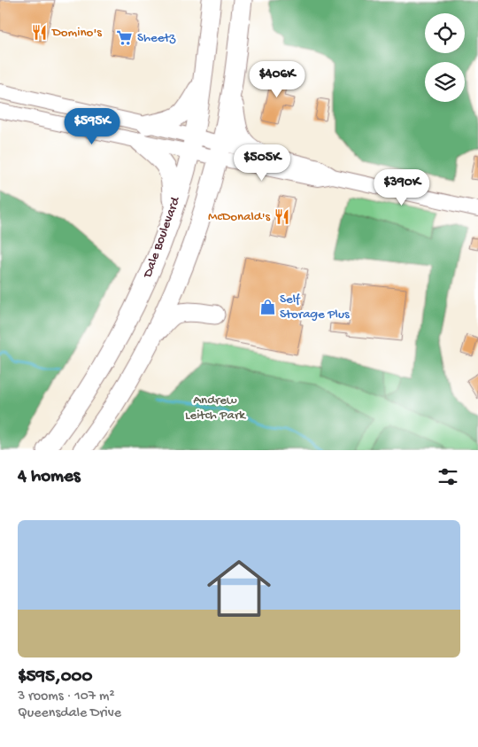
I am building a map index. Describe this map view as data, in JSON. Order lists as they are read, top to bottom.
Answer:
{
  "streets": {
    "main road": ["Dale Boulevard"]
  },
  "parks": ["Andrew Leitch Park"],
  "places": {
    "restaurant": ["Domino's", "McDonald's"],
    "supermarket": ["Sheetz"],
    "shop": ["Self Storage Plus"]
  },
  "page": {
    "price": [
      "$406K",
      "$595K",
      "$505K",
      "$390K"
    ],
    "heading": "4 homes",
    "list": [
      {
        "name": "$595,000",
        "note": "3 rooms · 107 m² · Queensdale Drive"
      }
    ]
  }
}
